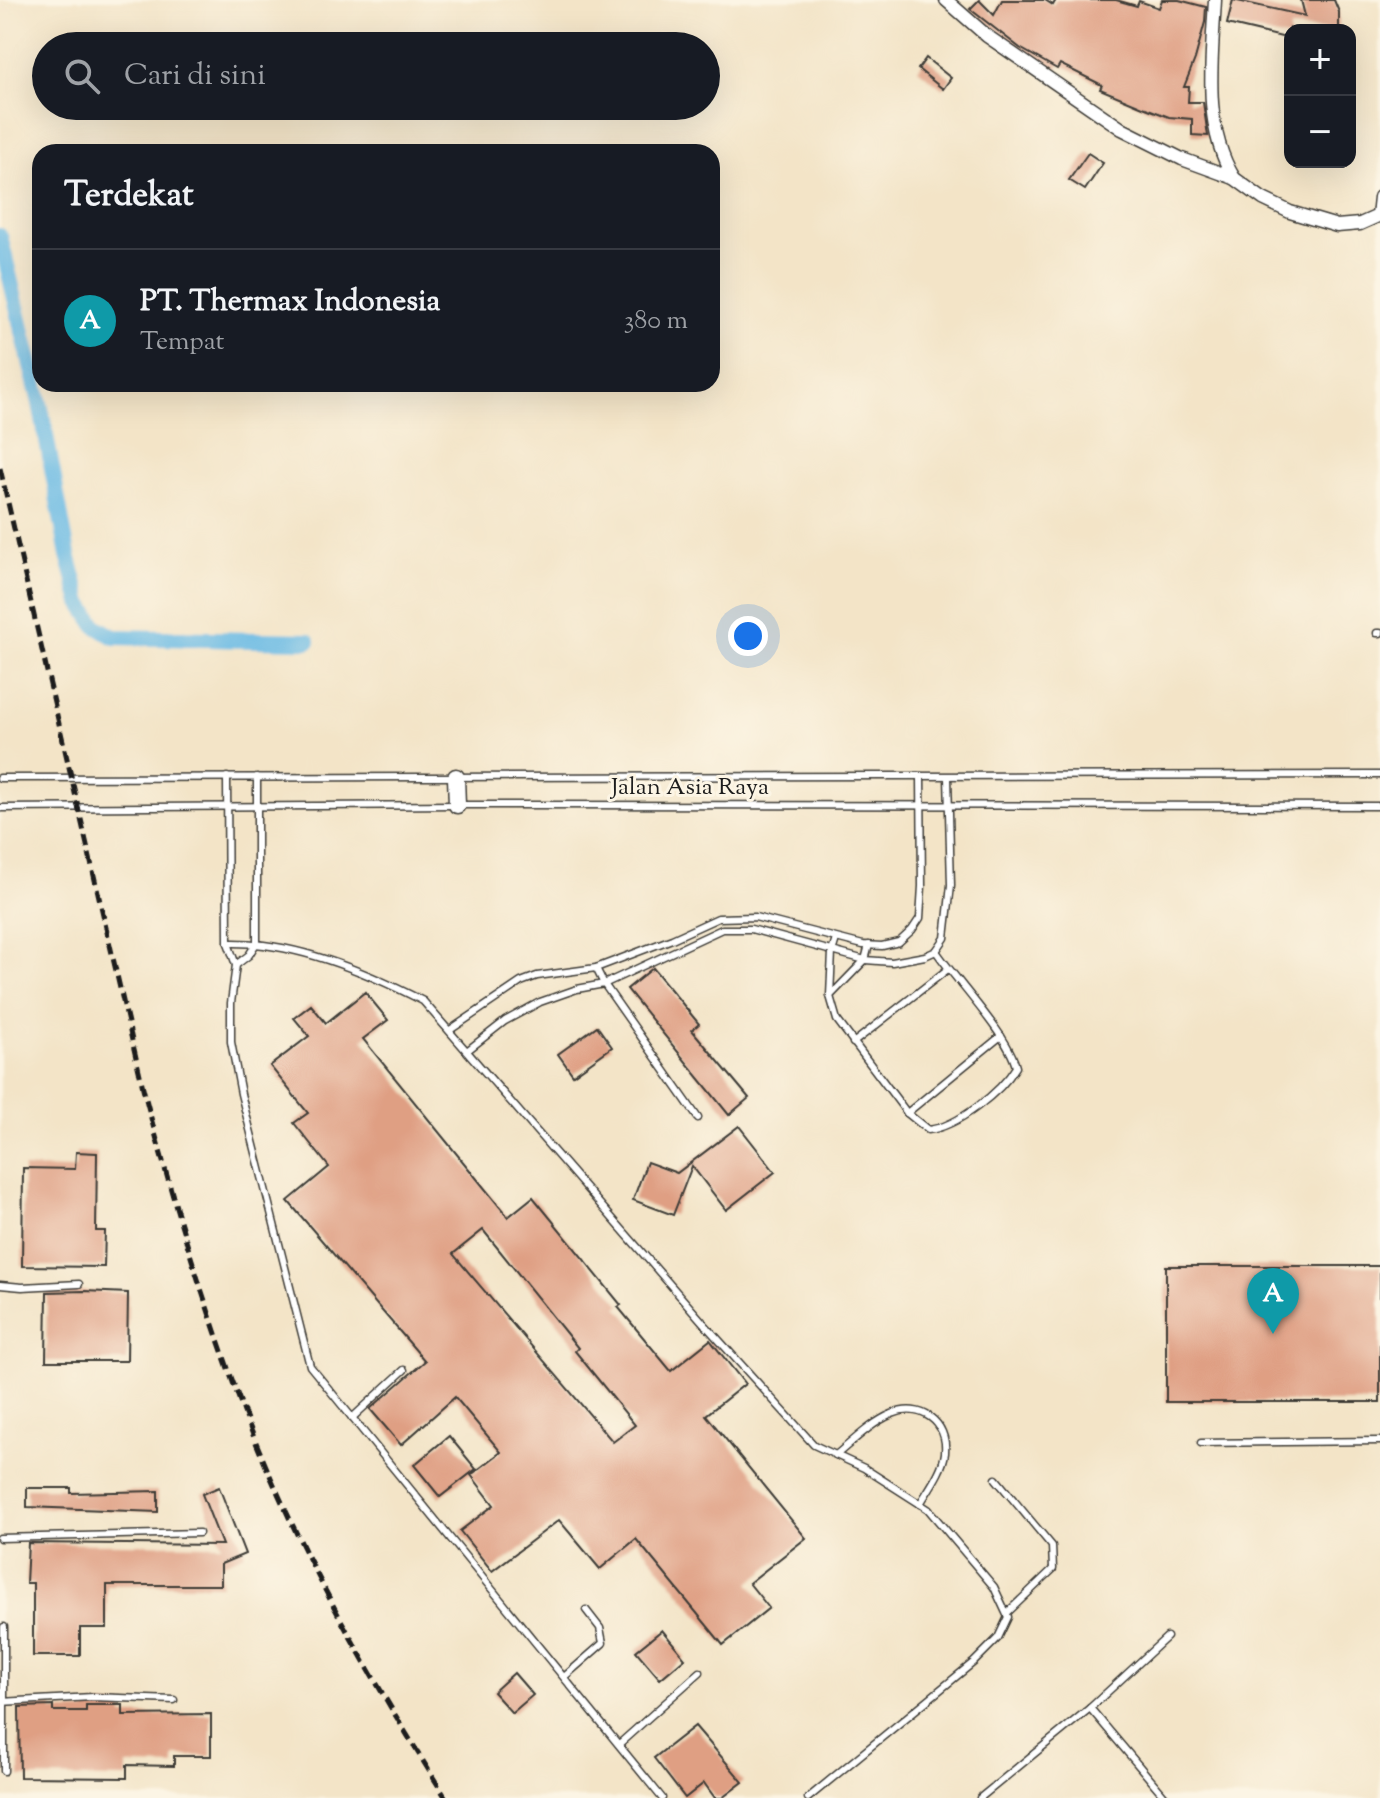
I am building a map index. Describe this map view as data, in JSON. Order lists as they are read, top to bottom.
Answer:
{
  "streets": {
    "lane": ["Jalan Asia Raya"]
  },
  "page": {
    "map_buttons": ["+", "−"],
    "search": "Cari di sini",
    "heading": "Terdekat",
    "list": [
      {
        "mark": "A",
        "name": "PT. Thermax Indonesia",
        "note": "Tempat",
        "value": "380 m"
      }
    ],
    "pins": "A"
  }
}
